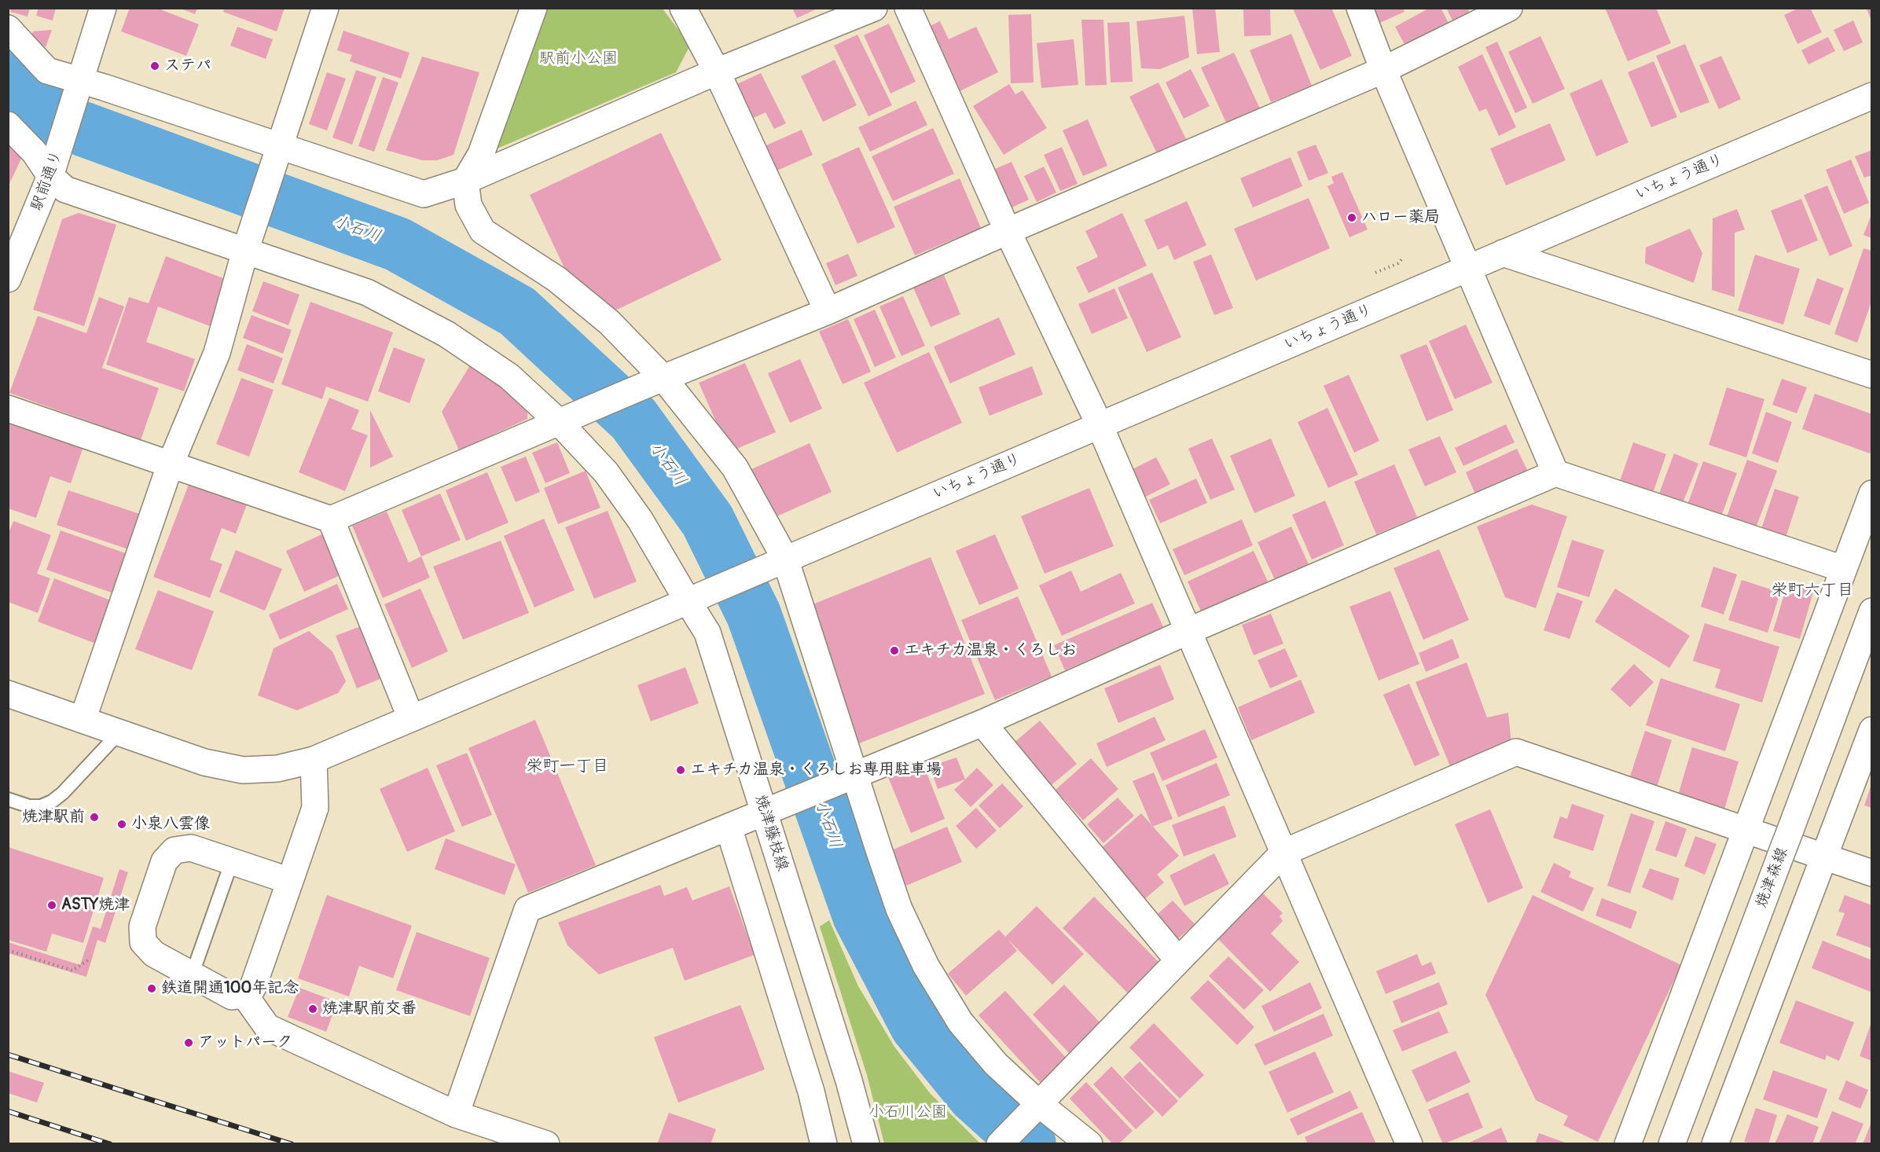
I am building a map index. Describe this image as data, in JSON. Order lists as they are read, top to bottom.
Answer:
{
  "streets": {
    "street": [
      "いちょう通り",
      "駅前通り",
      "焼津藤枝線",
      "焼津森線"
    ]
  },
  "crossings": [
    ["駅前通り", "焼津藤枝線"]
  ],
  "districts": ["栄町六丁目", "栄町一丁目"],
  "water": ["小石川"],
  "parks": ["駅前小公園", "小石川公園"],
  "places": [
    "ステパ",
    "ハロー薬局",
    "エキチカ温泉・くろしお",
    "エキチカ温泉・くろしお専用駐車場",
    "焼津駅前",
    "小泉八雲像",
    "ASTY焼津",
    "鉄道開通100年記念",
    "焼津駅前交番",
    "アットパーク"
  ]
}
